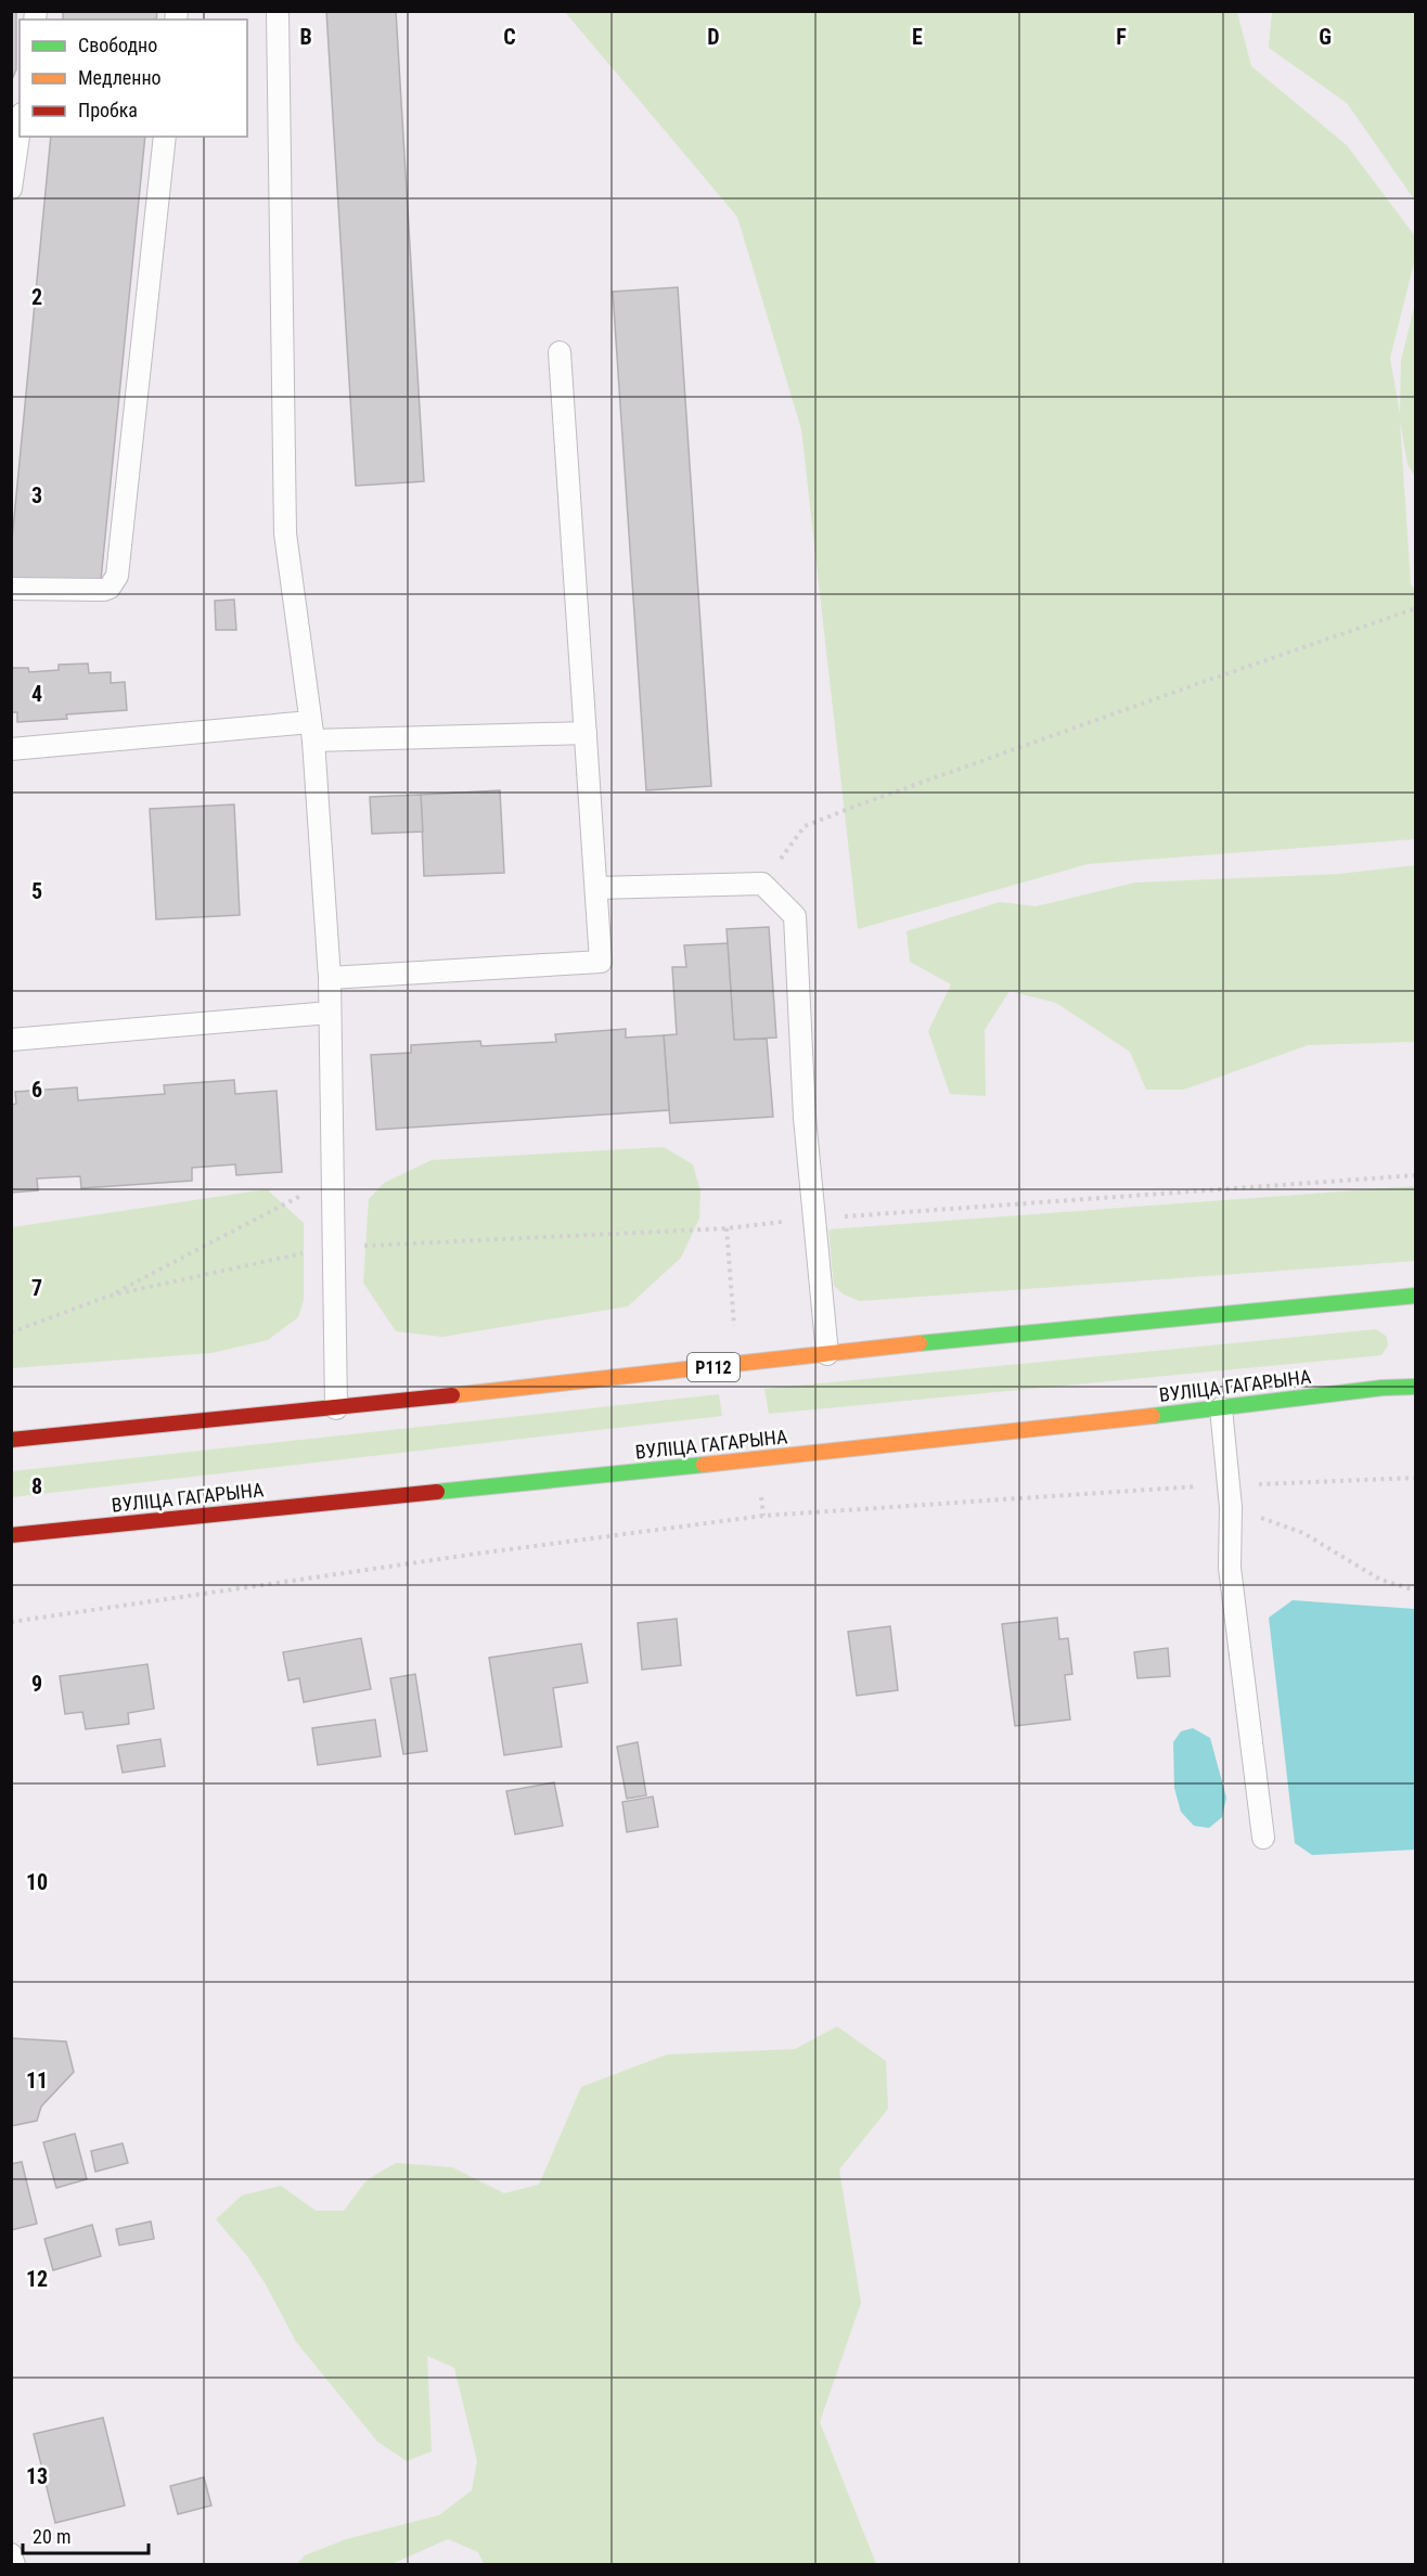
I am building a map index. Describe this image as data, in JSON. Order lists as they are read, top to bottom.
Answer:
{
  "streets": {
    "main road": ["Р112", "ВУЛІЦА ГАГАРЫНА"]
  },
  "legend": ["Свободно", "Медленно", "Пробка"],
  "scale_bar": "20 m",
  "grid": {
    "columns": [
      "B",
      "C",
      "D",
      "E",
      "F",
      "G"
    ],
    "rows": [
      "2",
      "3",
      "4",
      "5",
      "6",
      "7",
      "8",
      "9",
      "10",
      "11",
      "12",
      "13"
    ]
  }
}
